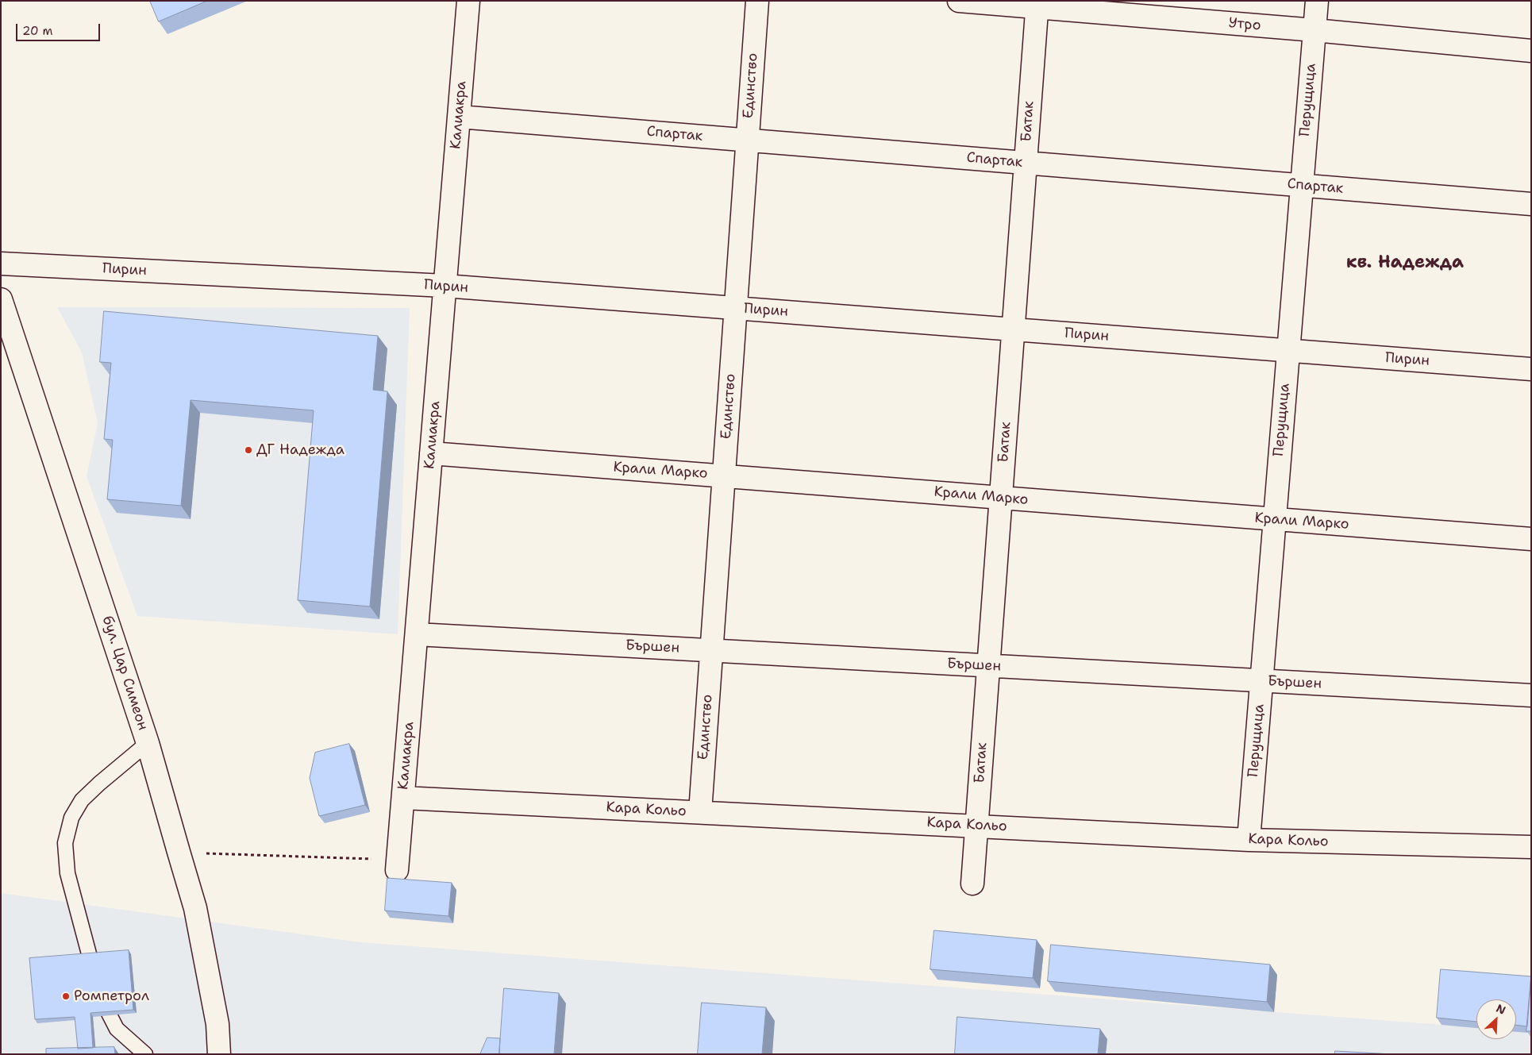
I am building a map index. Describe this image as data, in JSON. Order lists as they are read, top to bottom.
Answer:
{
  "streets": {
    "street": [
      "Утро",
      "Единство",
      "Перущица",
      "Калиакра",
      "Батак",
      "Спартак",
      "Пирин",
      "Крали Марко",
      "Бършен",
      "бул. Цар Симеон",
      "Кара Кольо"
    ]
  },
  "crossings": [
    ["Утро", "Перущица"],
    ["Утро", "Батак"],
    ["Единство", "Спартак"],
    ["Единство", "Пирин"],
    ["Единство", "Крали Марко"],
    ["Единство", "Бършен"],
    ["Единство", "Кара Кольо"],
    ["Перущица", "Спартак"],
    ["Перущица", "Пирин"],
    ["Перущица", "Крали Марко"],
    ["Перущица", "Бършен"],
    ["Перущица", "Кара Кольо"],
    ["Калиакра", "Спартак"],
    ["Калиакра", "Пирин"],
    ["Калиакра", "Крали Марко"],
    ["Калиакра", "Бършен"],
    ["Калиакра", "Кара Кольо"],
    ["Батак", "Спартак"],
    ["Батак", "Пирин"],
    ["Батак", "Крали Марко"],
    ["Батак", "Бършен"],
    ["Батак", "Кара Кольо"]
  ],
  "districts": ["кв. Надежда"],
  "places": ["ДГ Надежда", "Ромпетрол"],
  "scale_bar": "20 m",
  "north": "top right"
}
